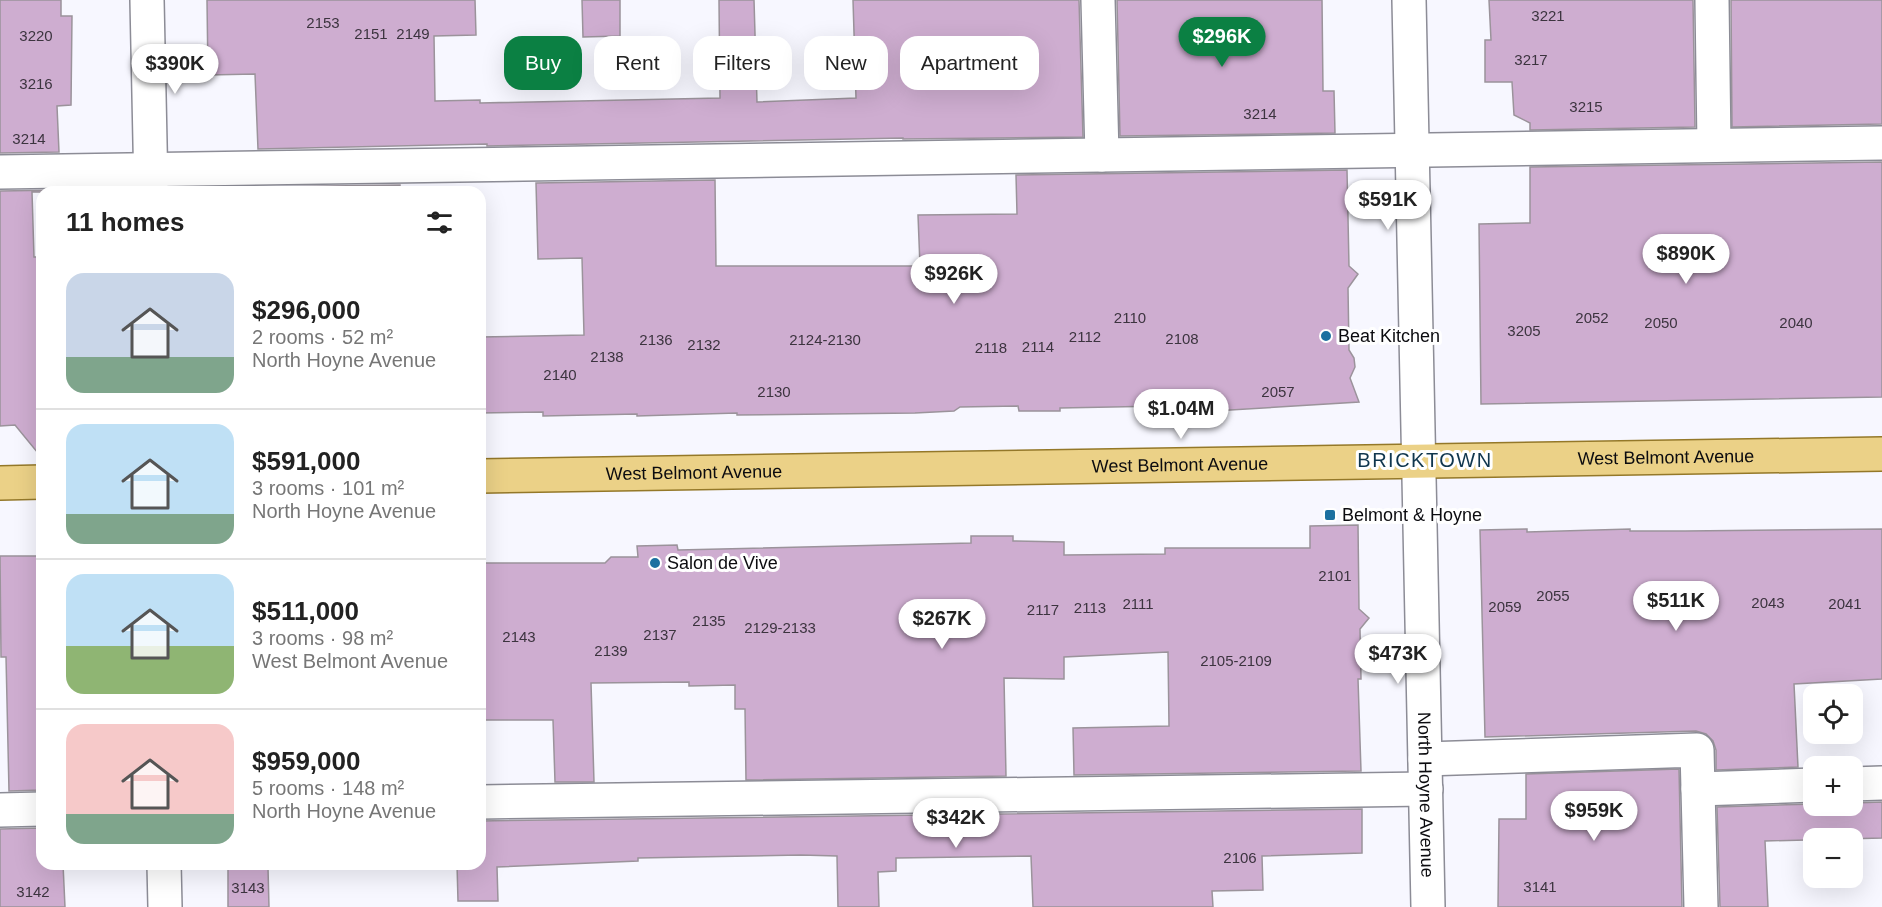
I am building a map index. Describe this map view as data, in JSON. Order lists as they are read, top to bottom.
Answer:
{
  "streets": {
    "main road": ["West Belmont Avenue"],
    "street": ["North Hoyne Avenue"]
  },
  "crossings": [
    ["West Belmont Avenue", "North Hoyne Avenue"]
  ],
  "districts": ["BRICKTOWN"],
  "places": {
    "other": ["Beat Kitchen", "Salon de Vive"],
    "transit": ["Belmont & Hoyne"]
  },
  "house_numbers": [
    "3221",
    "2153",
    "2151",
    "2149",
    "3220",
    "3217",
    "3216",
    "3215",
    "3214",
    "3214",
    "2110",
    "2052",
    "2050",
    "2040",
    "3205",
    "2112",
    "2108",
    "2136",
    "2124-2130",
    "2132",
    "2114",
    "2118",
    "2138",
    "2140",
    "2130",
    "2057",
    "2101",
    "2055",
    "2043",
    "2111",
    "2041",
    "2059",
    "2113",
    "2117",
    "2135",
    "2129-2133",
    "2137",
    "2143",
    "2139",
    "2105-2109",
    "2106",
    "3141",
    "3143",
    "3142"
  ],
  "page": {
    "price": [
      "$296K",
      "$390K",
      "$591K",
      "$890K",
      "$926K",
      "$1.04M",
      "$511K",
      "$267K",
      "$473K",
      "$959K",
      "$342K"
    ],
    "chip": [
      "Buy",
      "Rent",
      "Filters",
      "New",
      "Apartment"
    ],
    "heading": "11 homes",
    "list": [
      {
        "name": "$296,000",
        "note": "2 rooms · 52 m² · North Hoyne Avenue"
      },
      {
        "name": "$591,000",
        "note": "3 rooms · 101 m² · North Hoyne Avenue"
      },
      {
        "name": "$511,000",
        "note": "3 rooms · 98 m² · West Belmont Avenue"
      },
      {
        "name": "$959,000",
        "note": "5 rooms · 148 m² · North Hoyne Avenue"
      }
    ],
    "map_buttons": ["+", "−"]
  }
}
